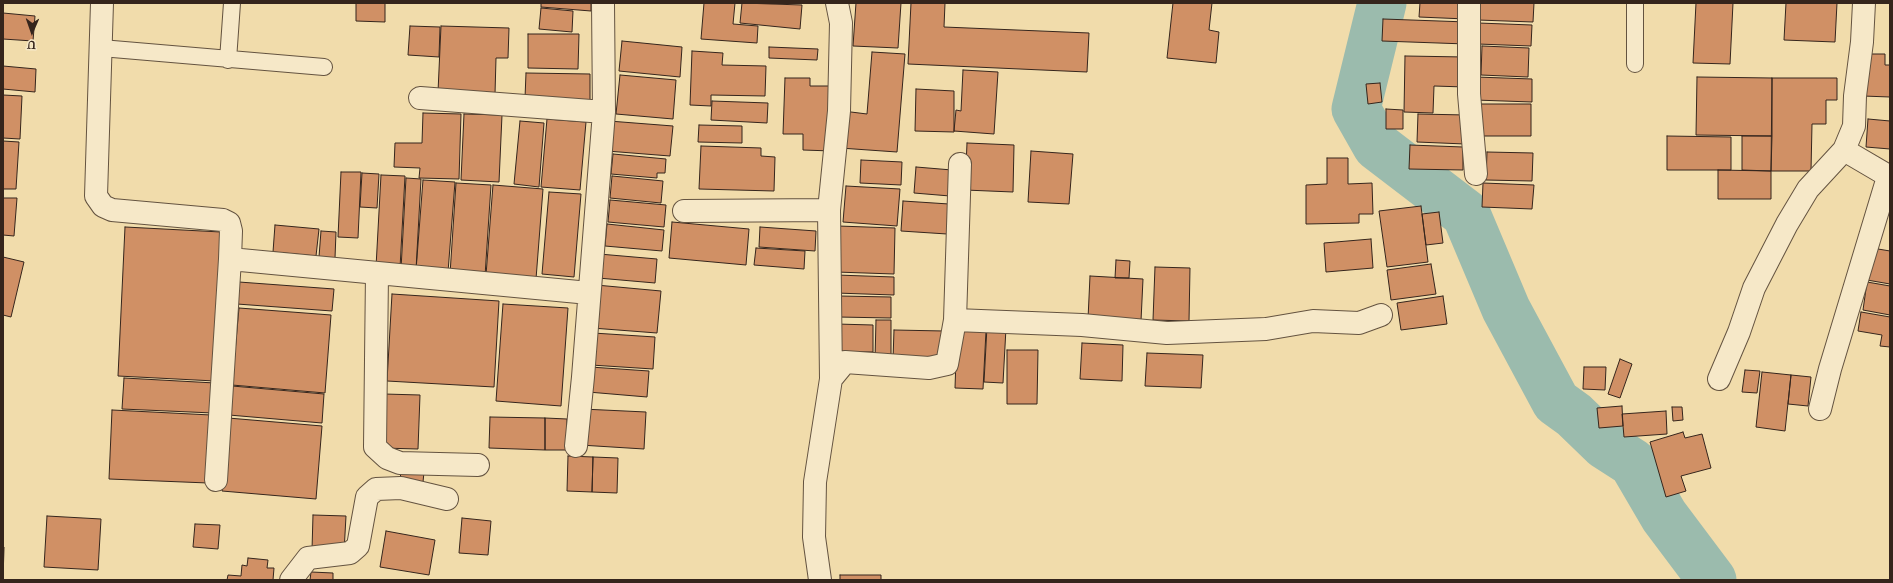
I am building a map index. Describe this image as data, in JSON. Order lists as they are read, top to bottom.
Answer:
{
  "north": "bottom"
}
